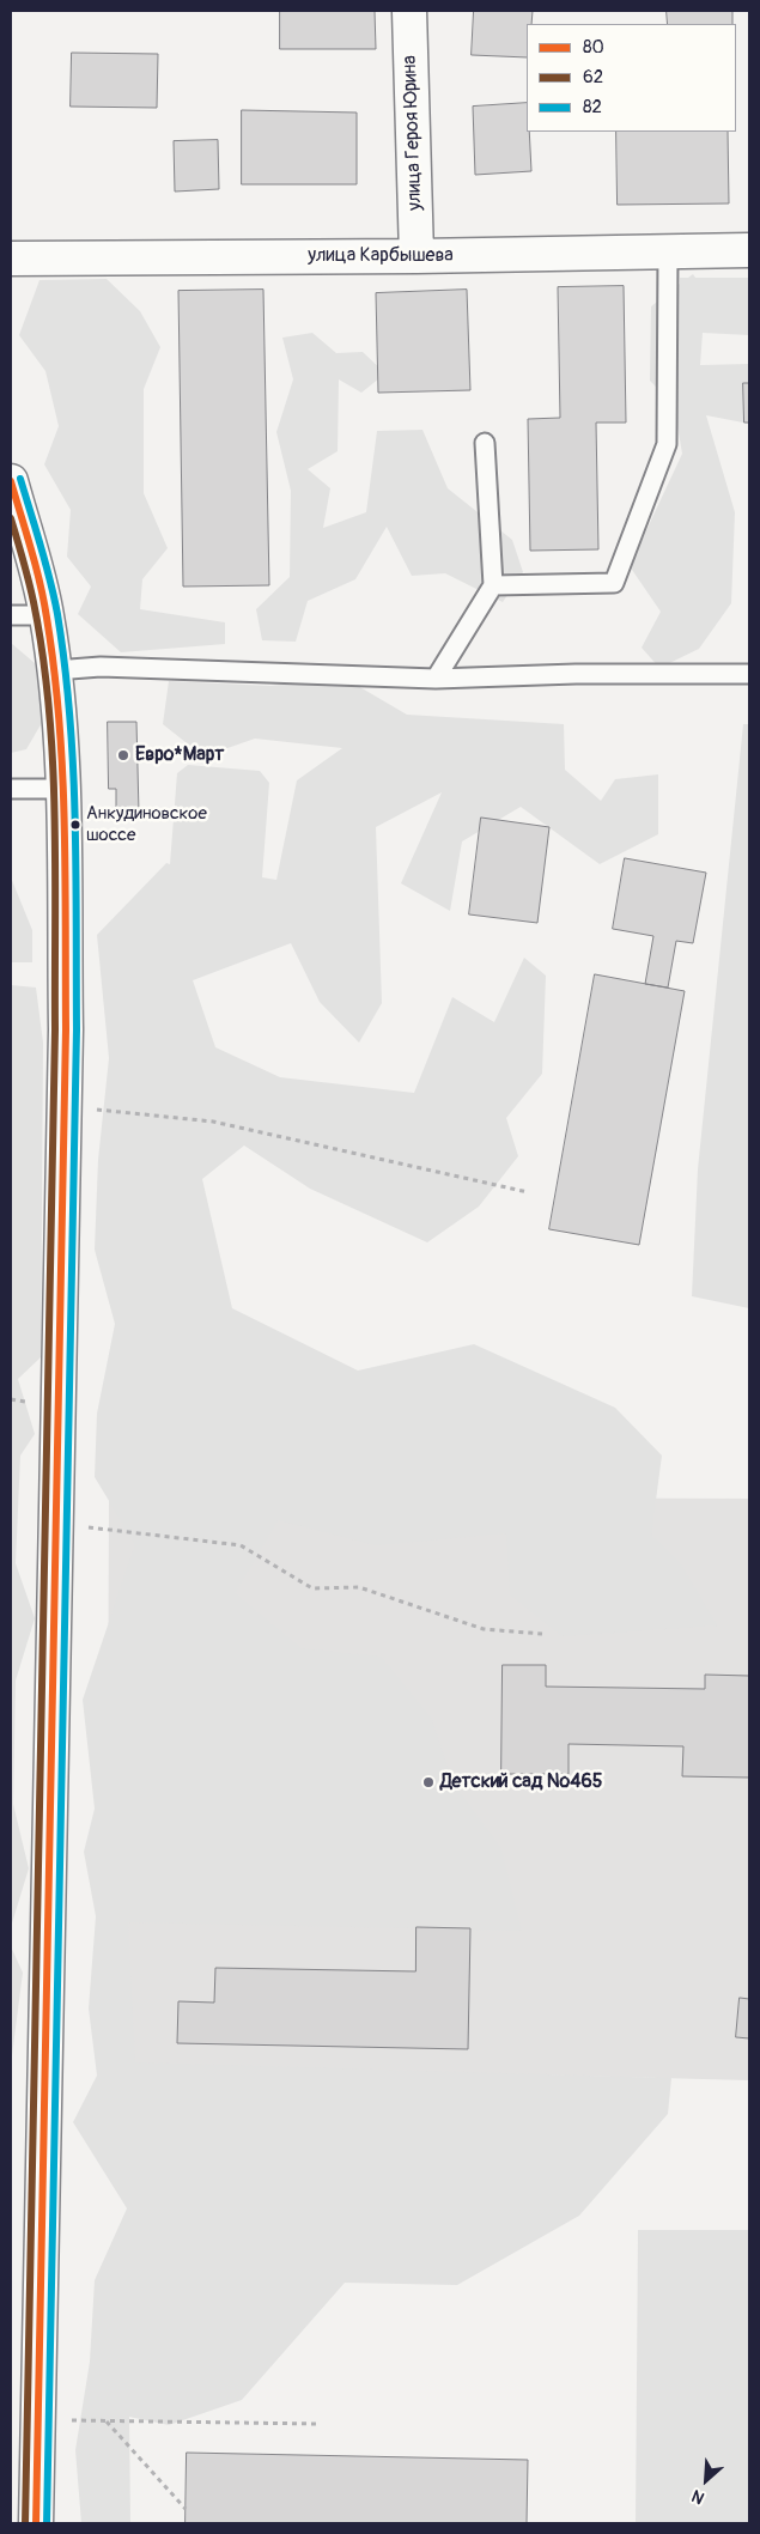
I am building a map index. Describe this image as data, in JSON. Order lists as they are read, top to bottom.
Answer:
{
  "streets": {
    "street": ["улица Героя Юрина", "улица Карбышева"]
  },
  "crossings": [
    ["улица Героя Юрина", "улица Карбышева"]
  ],
  "places": ["Евро*Март", "Анкудиновское шоссе", "Детский сад №465"],
  "lines": ["transit line 82", "transit line 80", "transit line 62"],
  "legend": ["80", "62", "82"],
  "north": "bottom left"
}
